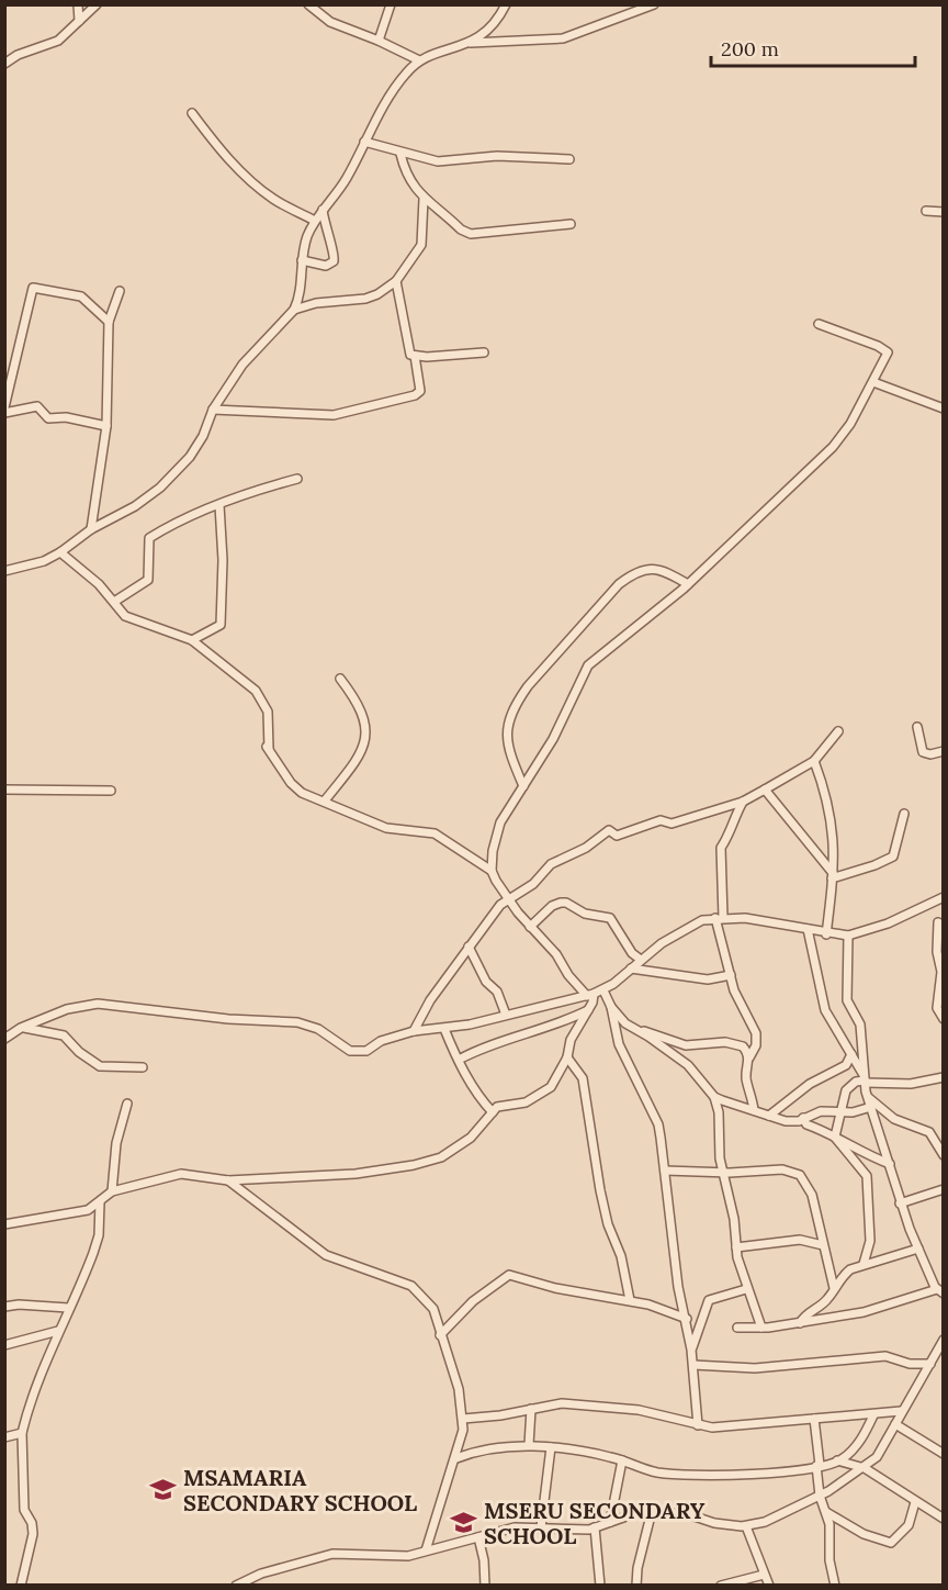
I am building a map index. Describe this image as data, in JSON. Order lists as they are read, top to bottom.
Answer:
{
  "places": {
    "school or university": ["MSAMARIA SECONDARY SCHOOL", "MSERU SECONDARY SCHOOL"]
  },
  "scale_bar": "200 m"
}
